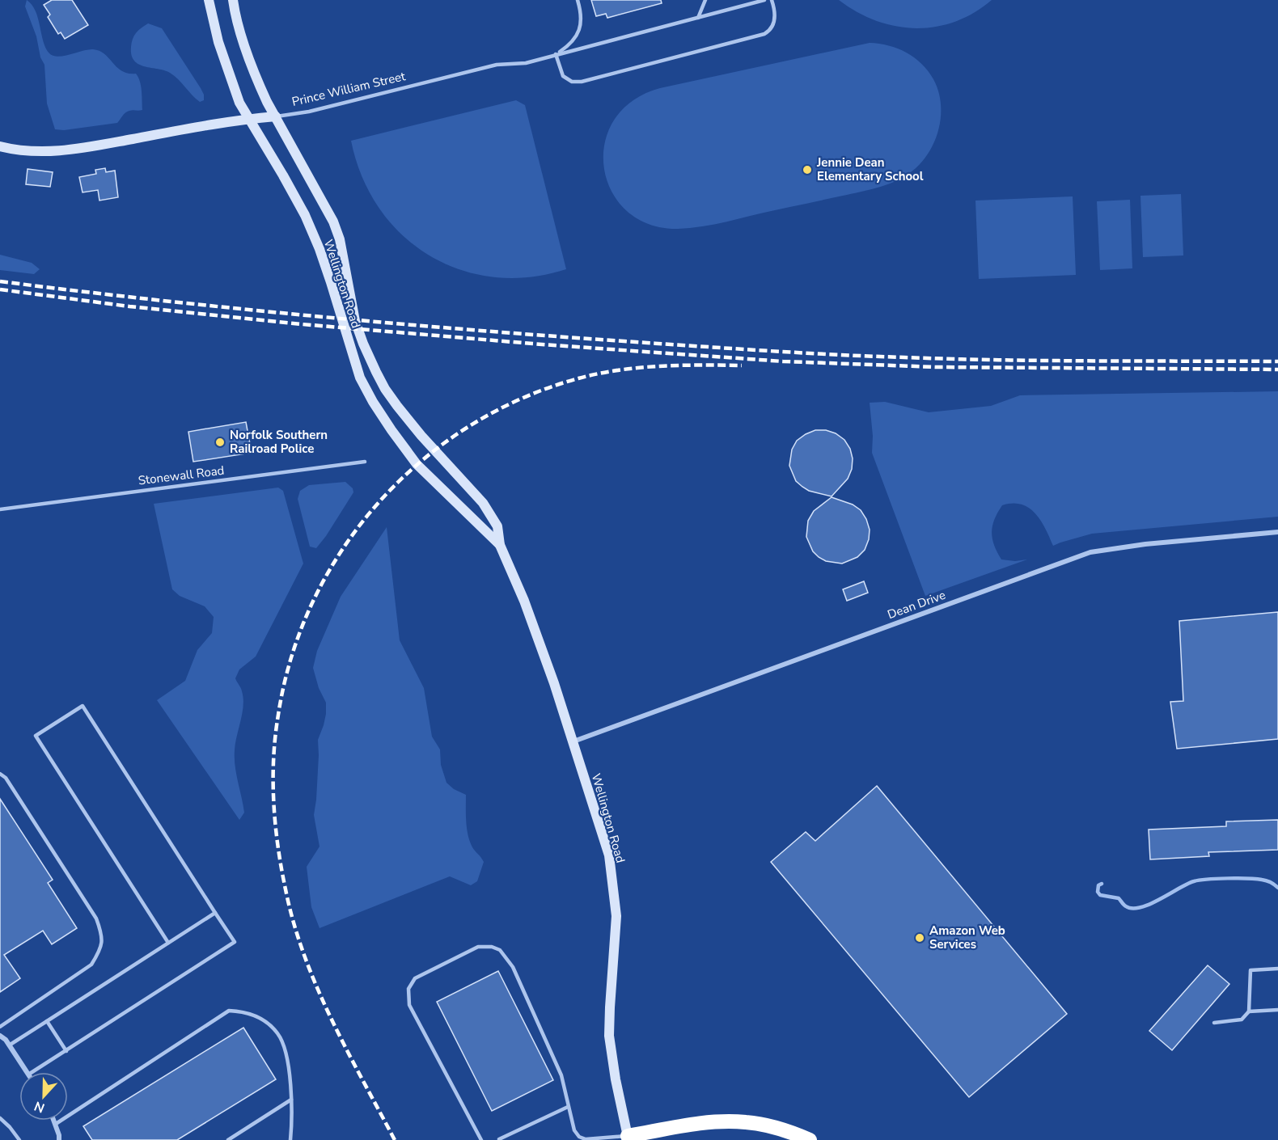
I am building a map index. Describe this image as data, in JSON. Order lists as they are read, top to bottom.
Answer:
{
  "streets": {
    "main road": ["Prince William Street", "Wellington Road"],
    "street": ["Dean Drive"],
    "lane": ["Stonewall Road"]
  },
  "crossings": [
    ["Prince William Street", "Wellington Road"],
    ["Wellington Road", "Dean Drive"]
  ],
  "places": ["Jennie Dean Elementary School", "Norfolk Southern Railroad Police", "Amazon Web Services"],
  "north": "bottom"
}
